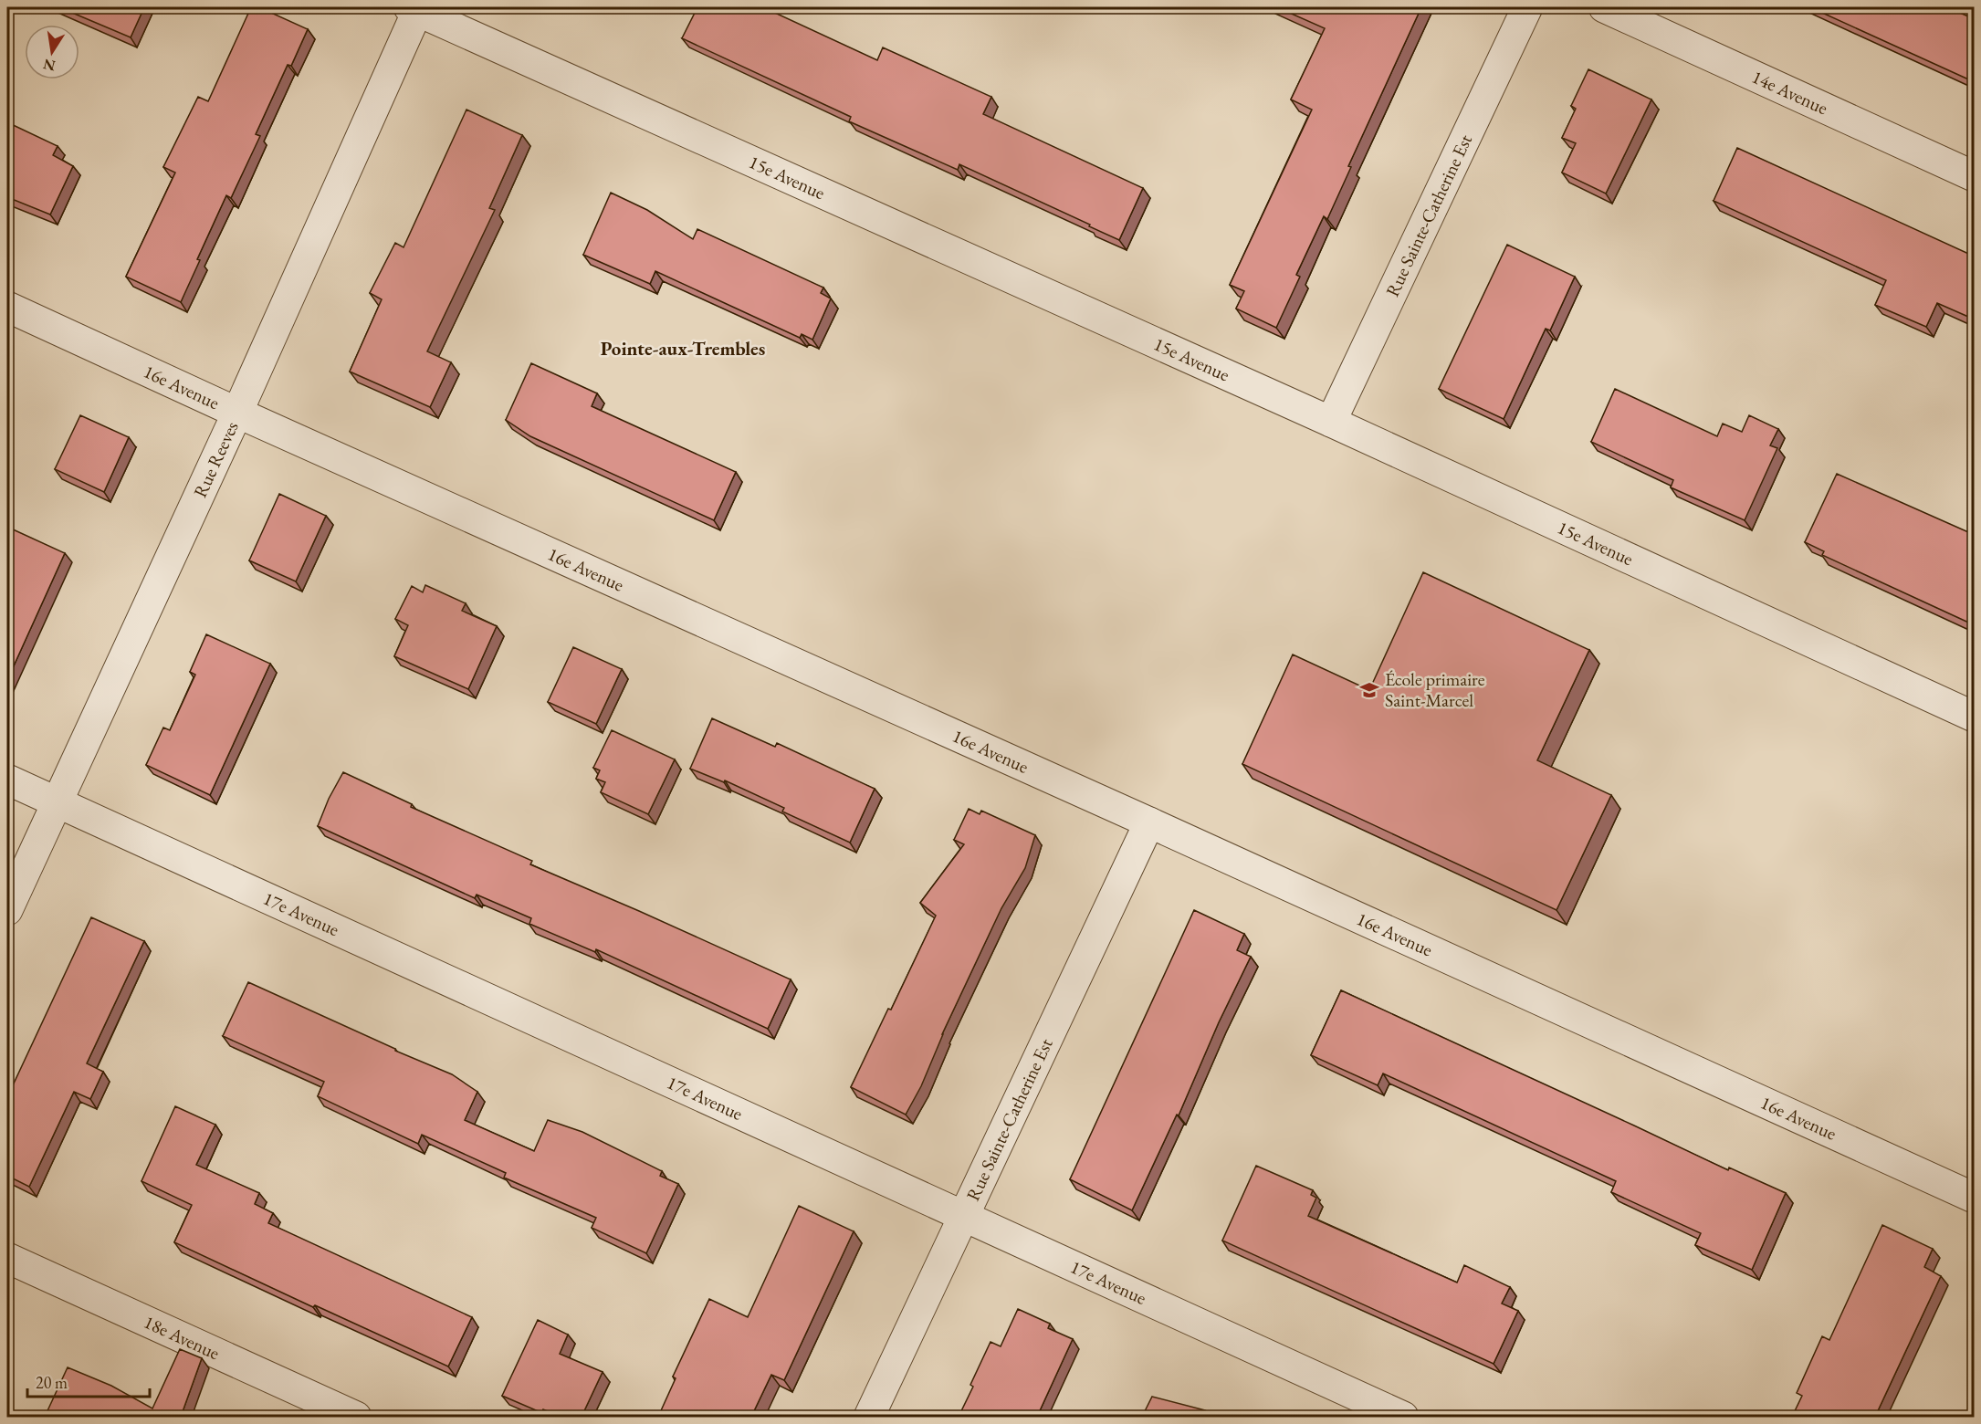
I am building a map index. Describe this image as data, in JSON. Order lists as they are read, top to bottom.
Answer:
{
  "streets": {
    "street": [
      "14e Avenue",
      "15e Avenue",
      "Rue Sainte-Catherine Est",
      "16e Avenue",
      "Rue Reeves",
      "17e Avenue",
      "18e Avenue"
    ]
  },
  "crossings": [
    ["15e Avenue", "Rue Sainte-Catherine Est"],
    ["15e Avenue", "Rue Reeves"],
    ["Rue Sainte-Catherine Est", "16e Avenue"],
    ["Rue Sainte-Catherine Est", "17e Avenue"],
    ["16e Avenue", "Rue Reeves"],
    ["Rue Reeves", "17e Avenue"]
  ],
  "districts": ["Pointe-aux-Trembles"],
  "places": {
    "school or university": ["École primaire Saint-Marcel"]
  },
  "scale_bar": "20 m",
  "north": "bottom"
}
